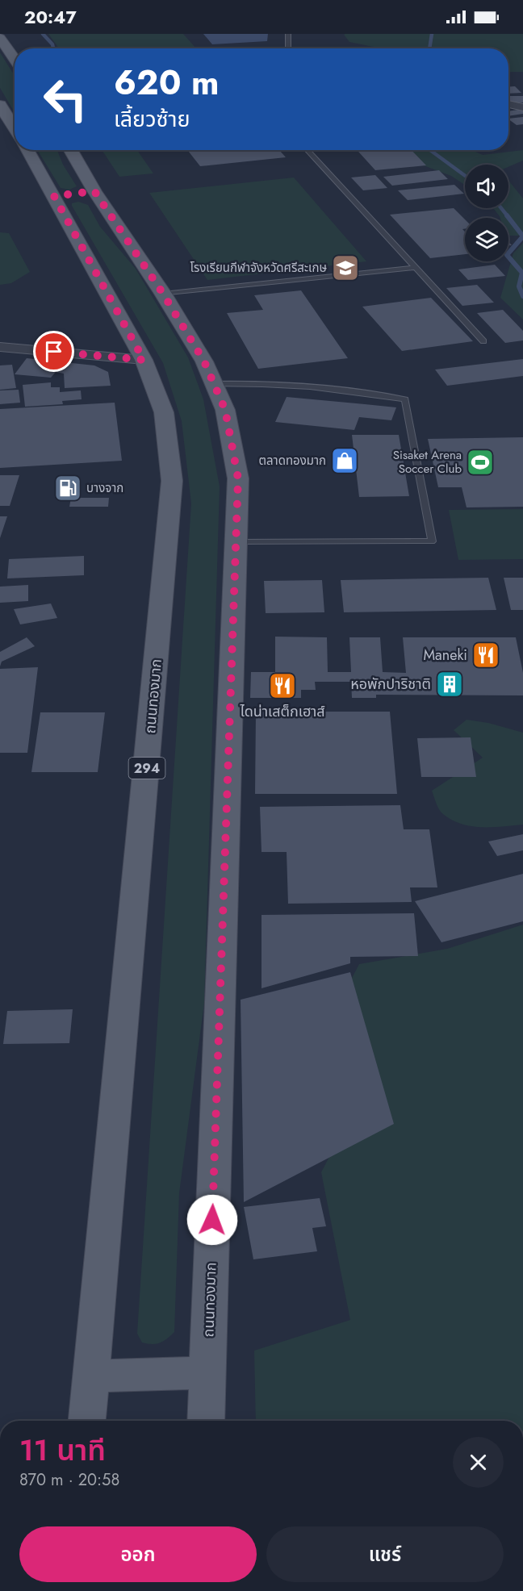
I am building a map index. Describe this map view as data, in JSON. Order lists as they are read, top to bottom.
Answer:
{
  "streets": {
    "main road": ["ถนนทองมาก", "294"]
  },
  "places": {
    "school or university": ["โรงเรียนกีฬาจังหวัดศรีสะเกษ"],
    "shop": ["ตลาดทองมาก"],
    "sports": ["Sisaket Arena Soccer Club"],
    "fuel station": ["บางจาก"],
    "restaurant": ["Maneki", "ไดน่าเสต็กเฮาส์"],
    "building": ["หอพักปาริชาติ"]
  },
  "page": {
    "status": "20:47",
    "turn": ["620 m", "เลี้ยวซ้าย"],
    "heading": ["11 นาที", "870 m · 20:58"],
    "buttons": ["ออก", "แชร์"]
  }
}
